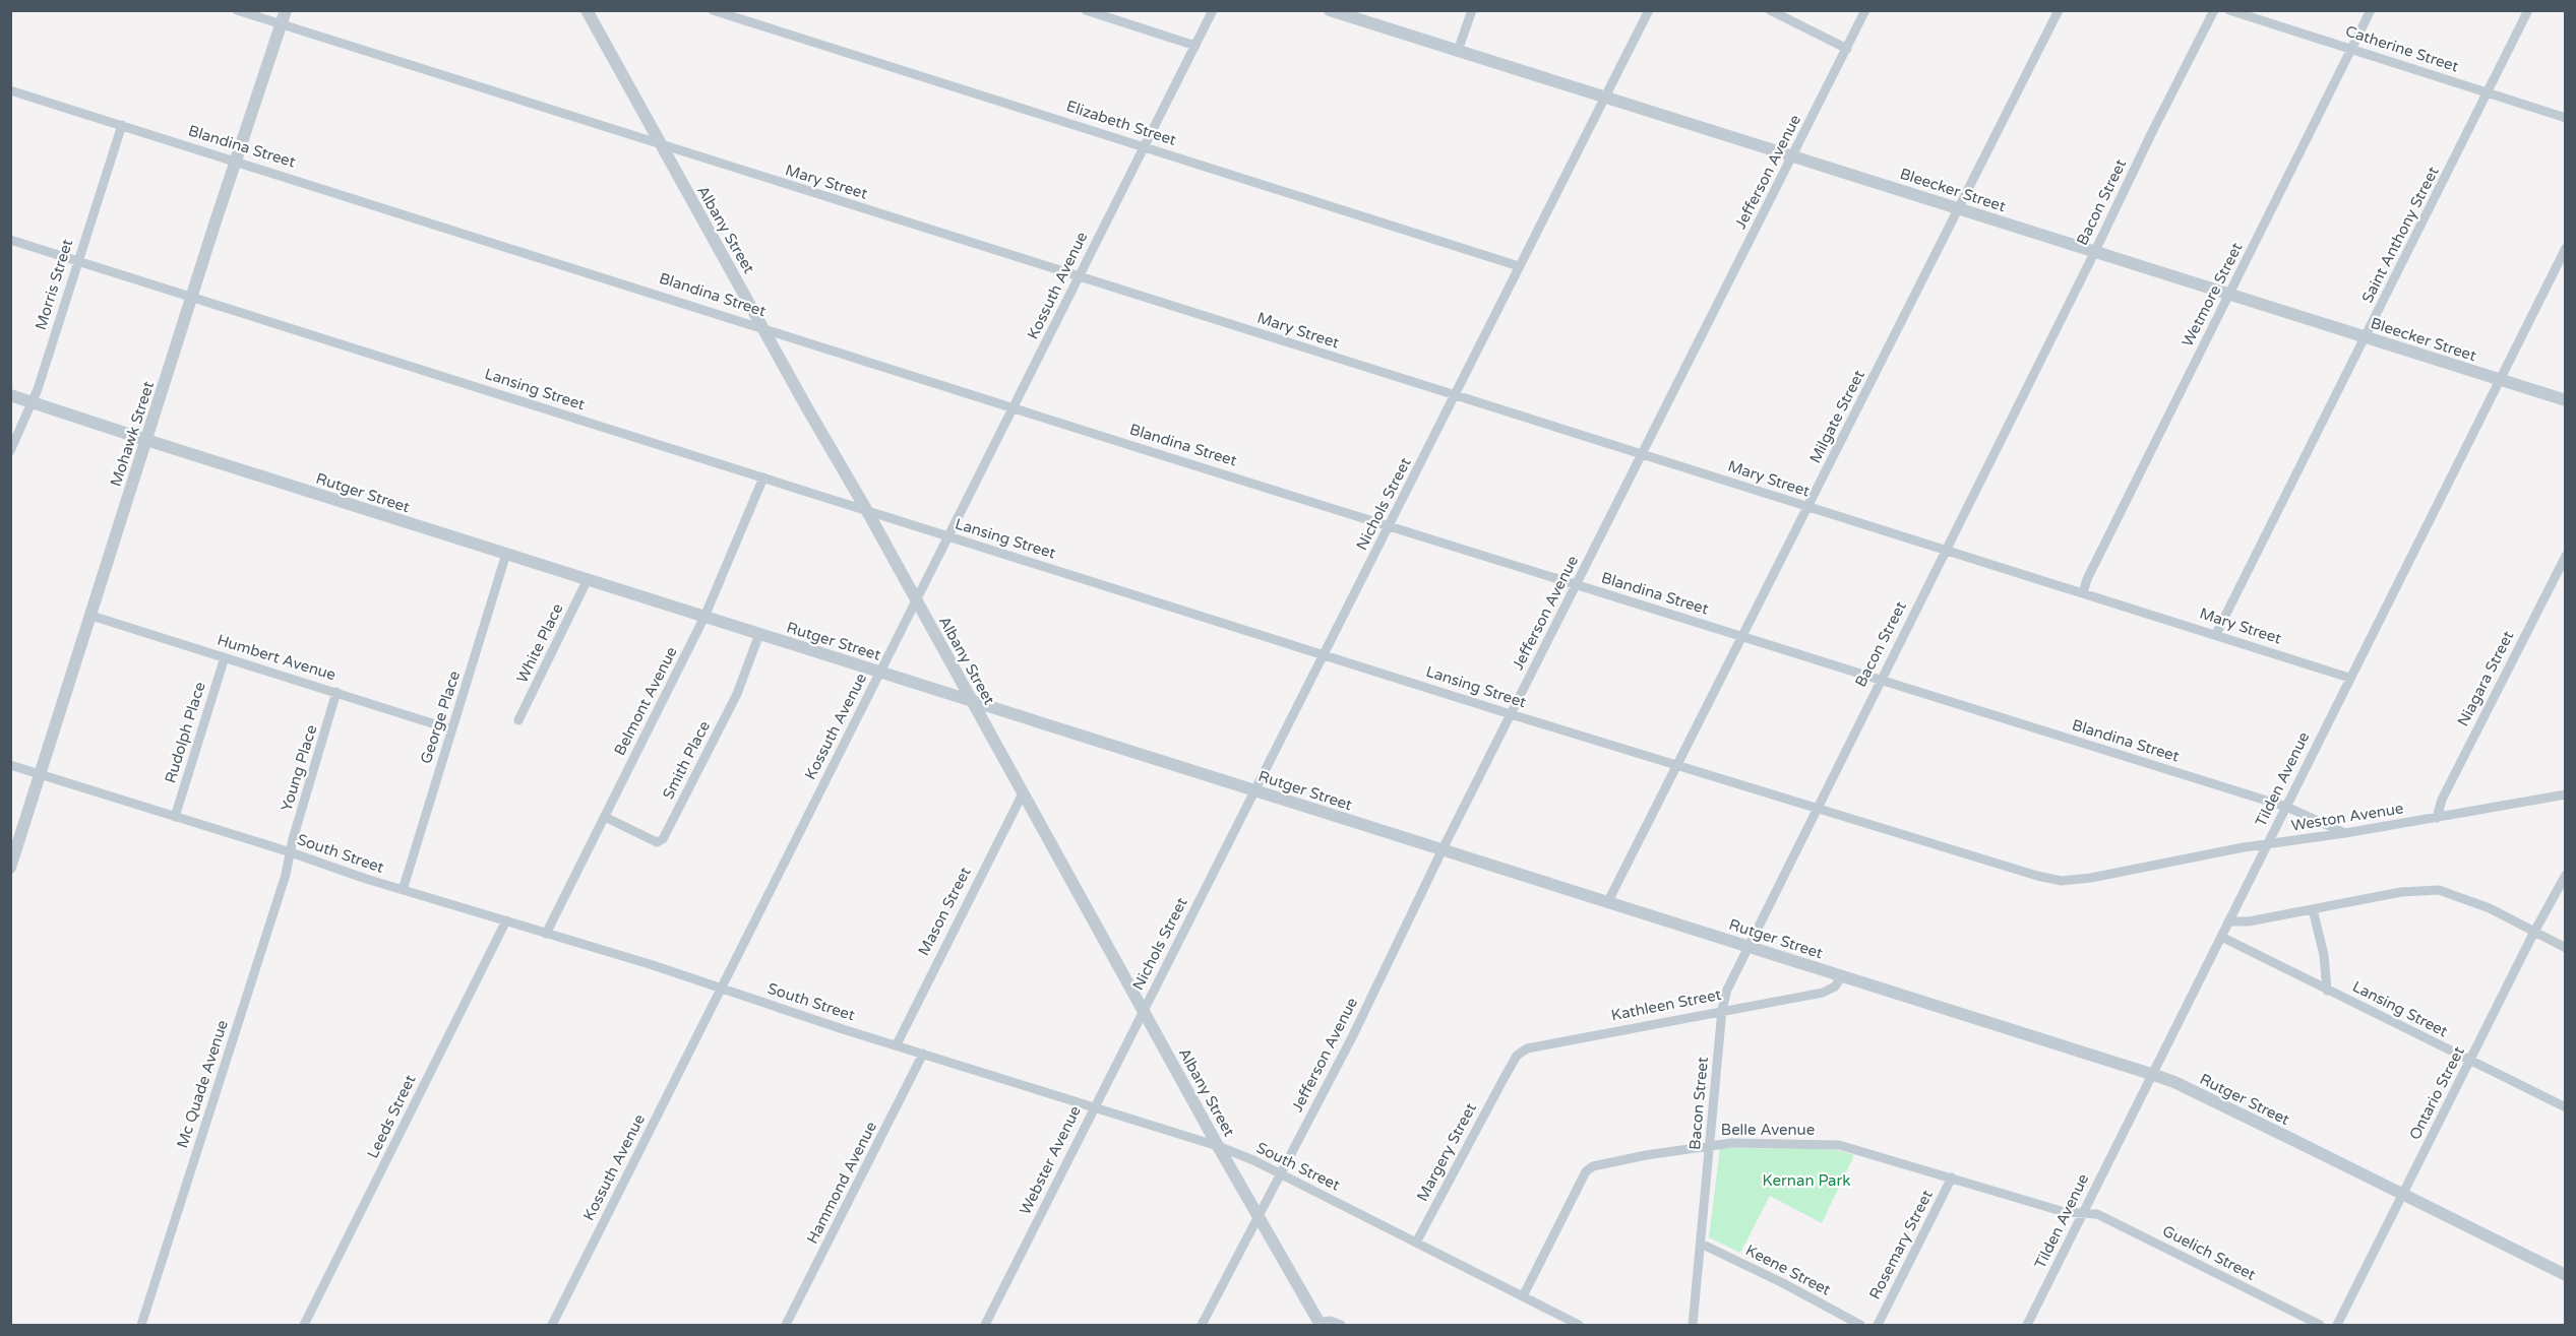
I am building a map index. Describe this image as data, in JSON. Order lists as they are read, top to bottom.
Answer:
{
  "streets": {
    "street": [
      "Catherine Street",
      "Elizabeth Street",
      "Blandina Street",
      "Jefferson Avenue",
      "Mary Street",
      "Bleecker Street",
      "Bacon Street",
      "Albany Street",
      "Saint Anthony Street",
      "Morris Street",
      "Kossuth Avenue",
      "Wetmore Street",
      "Lansing Street",
      "Milgate Street",
      "Mohawk Street",
      "Rutger Street",
      "Nichols Street",
      "White Place",
      "Humbert Avenue",
      "Niagara Street",
      "Belmont Avenue",
      "George Place",
      "Rudolph Place",
      "Smith Place",
      "Young Place",
      "Tilden Avenue",
      "Weston Avenue",
      "South Street",
      "Mason Street",
      "Kathleen Street",
      "Mc Quade Avenue",
      "Ontario Street",
      "Leeds Street",
      "Belle Avenue",
      "Margery Street",
      "Webster Avenue",
      "Hammond Avenue",
      "Rosemary Street",
      "Guelich Street",
      "Keene Street"
    ]
  },
  "crossings": [
    ["Catherine Street", "Saint Anthony Street"],
    ["Catherine Street", "Wetmore Street"],
    ["Elizabeth Street", "Kossuth Avenue"],
    ["Elizabeth Street", "Nichols Street"],
    ["Blandina Street", "Jefferson Avenue"],
    ["Blandina Street", "Bacon Street"],
    ["Blandina Street", "Albany Street"],
    ["Blandina Street", "Morris Street"],
    ["Blandina Street", "Kossuth Avenue"],
    ["Blandina Street", "Milgate Street"],
    ["Blandina Street", "Mohawk Street"],
    ["Blandina Street", "Nichols Street"],
    ["Blandina Street", "Tilden Avenue"],
    ["Blandina Street", "Weston Avenue"],
    ["Jefferson Avenue", "Mary Street"],
    ["Jefferson Avenue", "Bleecker Street"],
    ["Jefferson Avenue", "Albany Street"],
    ["Jefferson Avenue", "Lansing Street"],
    ["Jefferson Avenue", "Rutger Street"],
    ["Jefferson Avenue", "South Street"],
    ["Mary Street", "Bacon Street"],
    ["Mary Street", "Albany Street"],
    ["Mary Street", "Saint Anthony Street"],
    ["Mary Street", "Kossuth Avenue"],
    ["Mary Street", "Wetmore Street"],
    ["Mary Street", "Milgate Street"],
    ["Mary Street", "Mohawk Street"],
    ["Mary Street", "Nichols Street"],
    ["Mary Street", "Tilden Avenue"],
    ["Bleecker Street", "Bacon Street"],
    ["Bleecker Street", "Saint Anthony Street"],
    ["Bleecker Street", "Wetmore Street"],
    ["Bleecker Street", "Milgate Street"],
    ["Bleecker Street", "Nichols Street"],
    ["Bleecker Street", "Tilden Avenue"],
    ["Bacon Street", "Lansing Street"],
    ["Bacon Street", "Rutger Street"],
    ["Bacon Street", "Kathleen Street"],
    ["Bacon Street", "Belle Avenue"],
    ["Bacon Street", "Keene Street"],
    ["Albany Street", "Kossuth Avenue"],
    ["Albany Street", "Lansing Street"],
    ["Albany Street", "Rutger Street"],
    ["Albany Street", "Nichols Street"],
    ["Albany Street", "South Street"],
    ["Albany Street", "Mason Street"],
    ["Albany Street", "Webster Avenue"],
    ["Morris Street", "Lansing Street"],
    ["Morris Street", "Rutger Street"],
    ["Kossuth Avenue", "Lansing Street"],
    ["Kossuth Avenue", "Rutger Street"],
    ["Kossuth Avenue", "South Street"],
    ["Lansing Street", "Milgate Street"],
    ["Lansing Street", "Mohawk Street"],
    ["Lansing Street", "Nichols Street"],
    ["Lansing Street", "Belmont Avenue"],
    ["Lansing Street", "Tilden Avenue"],
    ["Lansing Street", "Weston Avenue"],
    ["Lansing Street", "Ontario Street"],
    ["Milgate Street", "Rutger Street"],
    ["Mohawk Street", "Rutger Street"],
    ["Mohawk Street", "Humbert Avenue"],
    ["Mohawk Street", "South Street"],
    ["Rutger Street", "Nichols Street"],
    ["Rutger Street", "White Place"],
    ["Rutger Street", "Belmont Avenue"],
    ["Rutger Street", "George Place"],
    ["Rutger Street", "Smith Place"],
    ["Rutger Street", "Tilden Avenue"],
    ["Rutger Street", "Kathleen Street"],
    ["Rutger Street", "Ontario Street"],
    ["Nichols Street", "Webster Avenue"],
    ["Humbert Avenue", "George Place"],
    ["Humbert Avenue", "Rudolph Place"],
    ["Humbert Avenue", "Young Place"],
    ["Niagara Street", "Weston Avenue"],
    ["Belmont Avenue", "Smith Place"],
    ["Belmont Avenue", "South Street"],
    ["George Place", "South Street"],
    ["Rudolph Place", "South Street"],
    ["Young Place", "South Street"],
    ["Young Place", "Mc Quade Avenue"],
    ["Tilden Avenue", "Weston Avenue"],
    ["Tilden Avenue", "Belle Avenue"],
    ["Tilden Avenue", "Guelich Street"],
    ["South Street", "Mason Street"],
    ["South Street", "Mc Quade Avenue"],
    ["South Street", "Leeds Street"],
    ["South Street", "Belle Avenue"],
    ["South Street", "Margery Street"],
    ["South Street", "Webster Avenue"],
    ["South Street", "Hammond Avenue"],
    ["Kathleen Street", "Margery Street"],
    ["Belle Avenue", "Rosemary Street"],
    ["Belle Avenue", "Guelich Street"]
  ],
  "parks": ["Kernan Park"]
}
